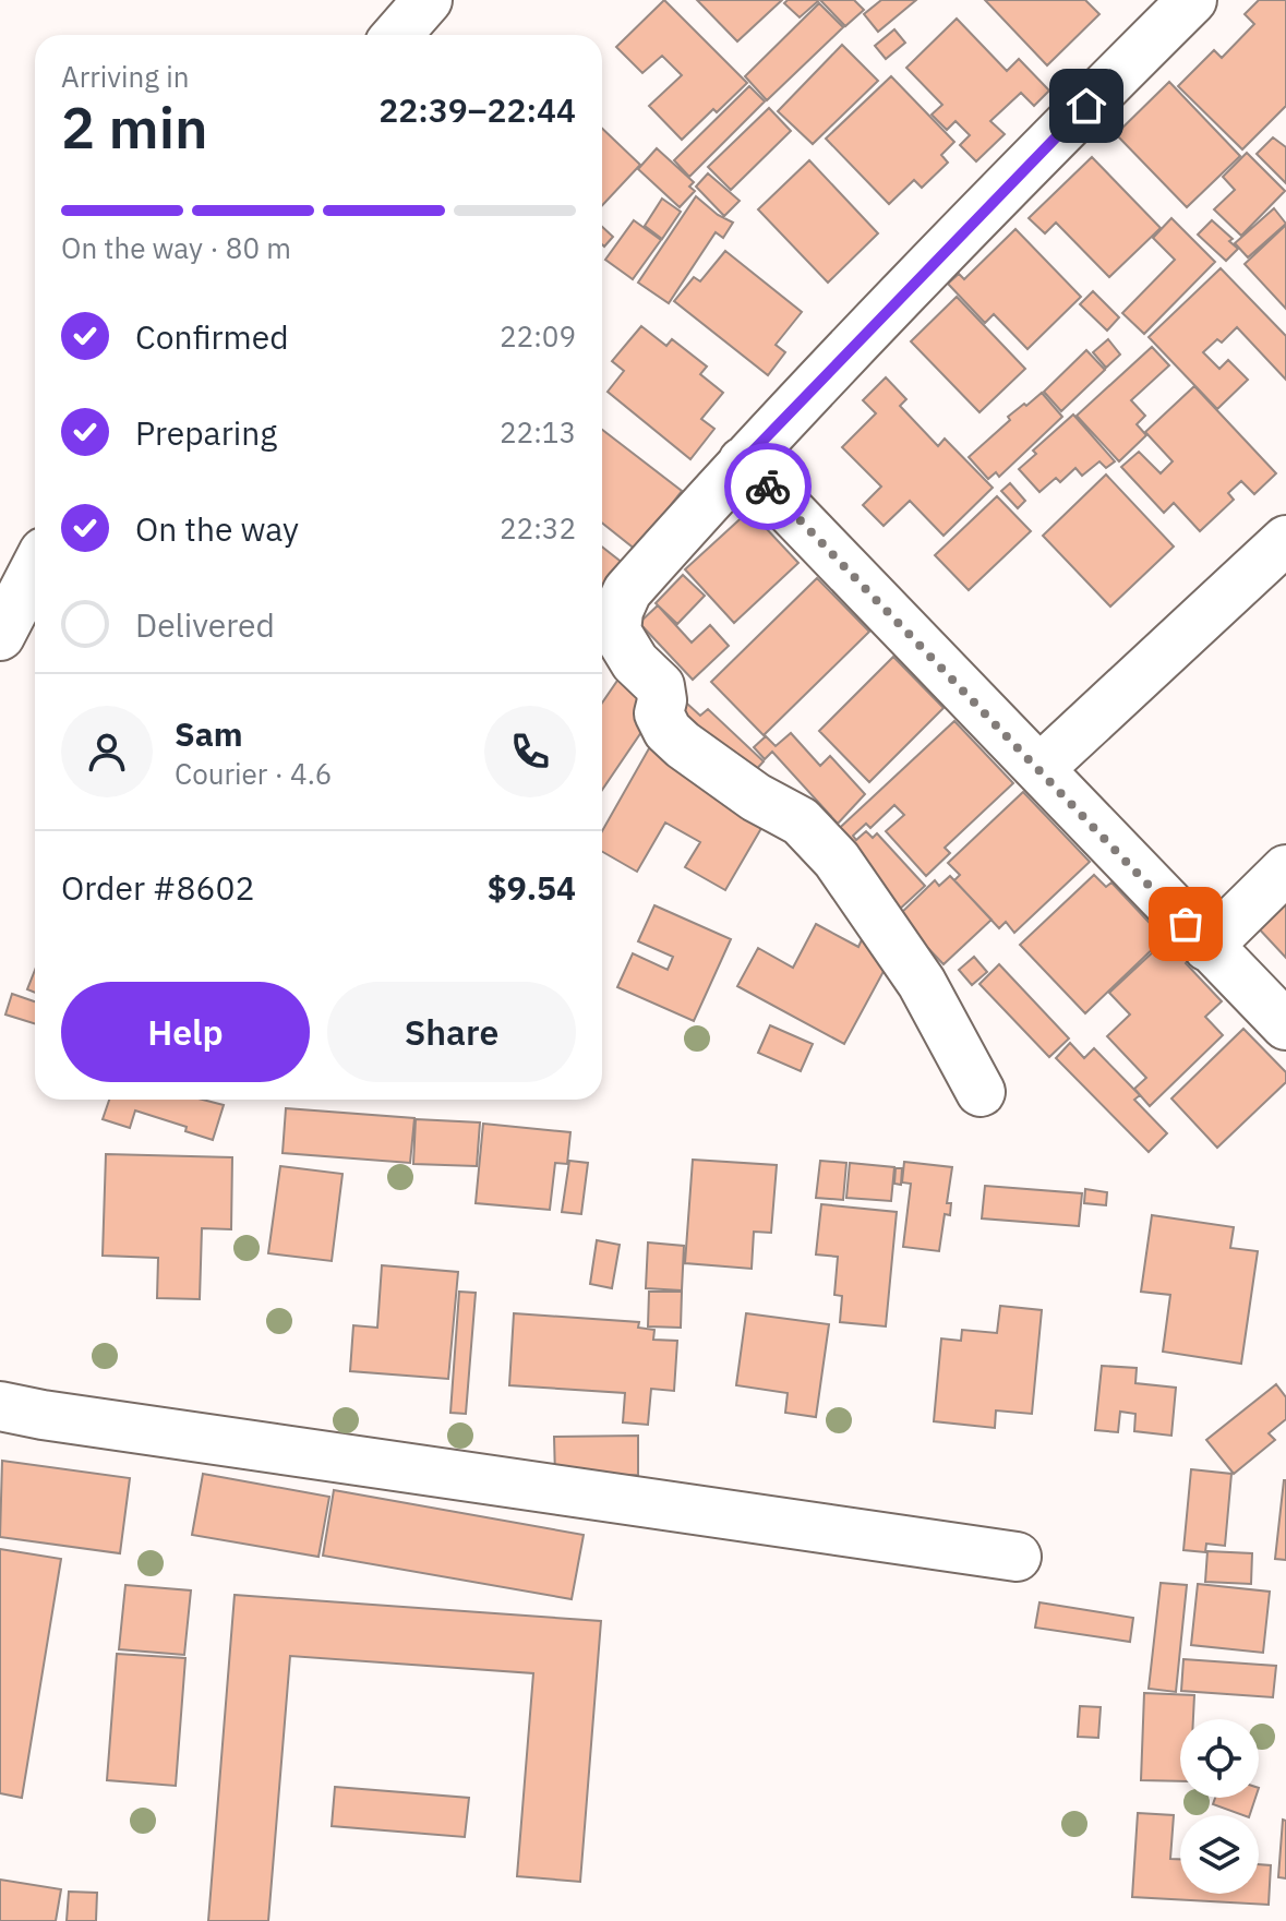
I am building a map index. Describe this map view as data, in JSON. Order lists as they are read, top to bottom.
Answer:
{
  "page": {
    "heading": ["2 min", "Arriving in", "22:39–22:44"],
    "panel": [
      "Sam",
      "Courier · 4.6",
      "Order #8602",
      "$9.54"
    ],
    "bar": "On the way · 80 m",
    "list": [
      ["Confirmed", "22:09"],
      ["Preparing", "22:13"],
      ["On the way", "22:32"],
      "Delivered"
    ],
    "buttons": ["Help", "Share"]
  }
}
